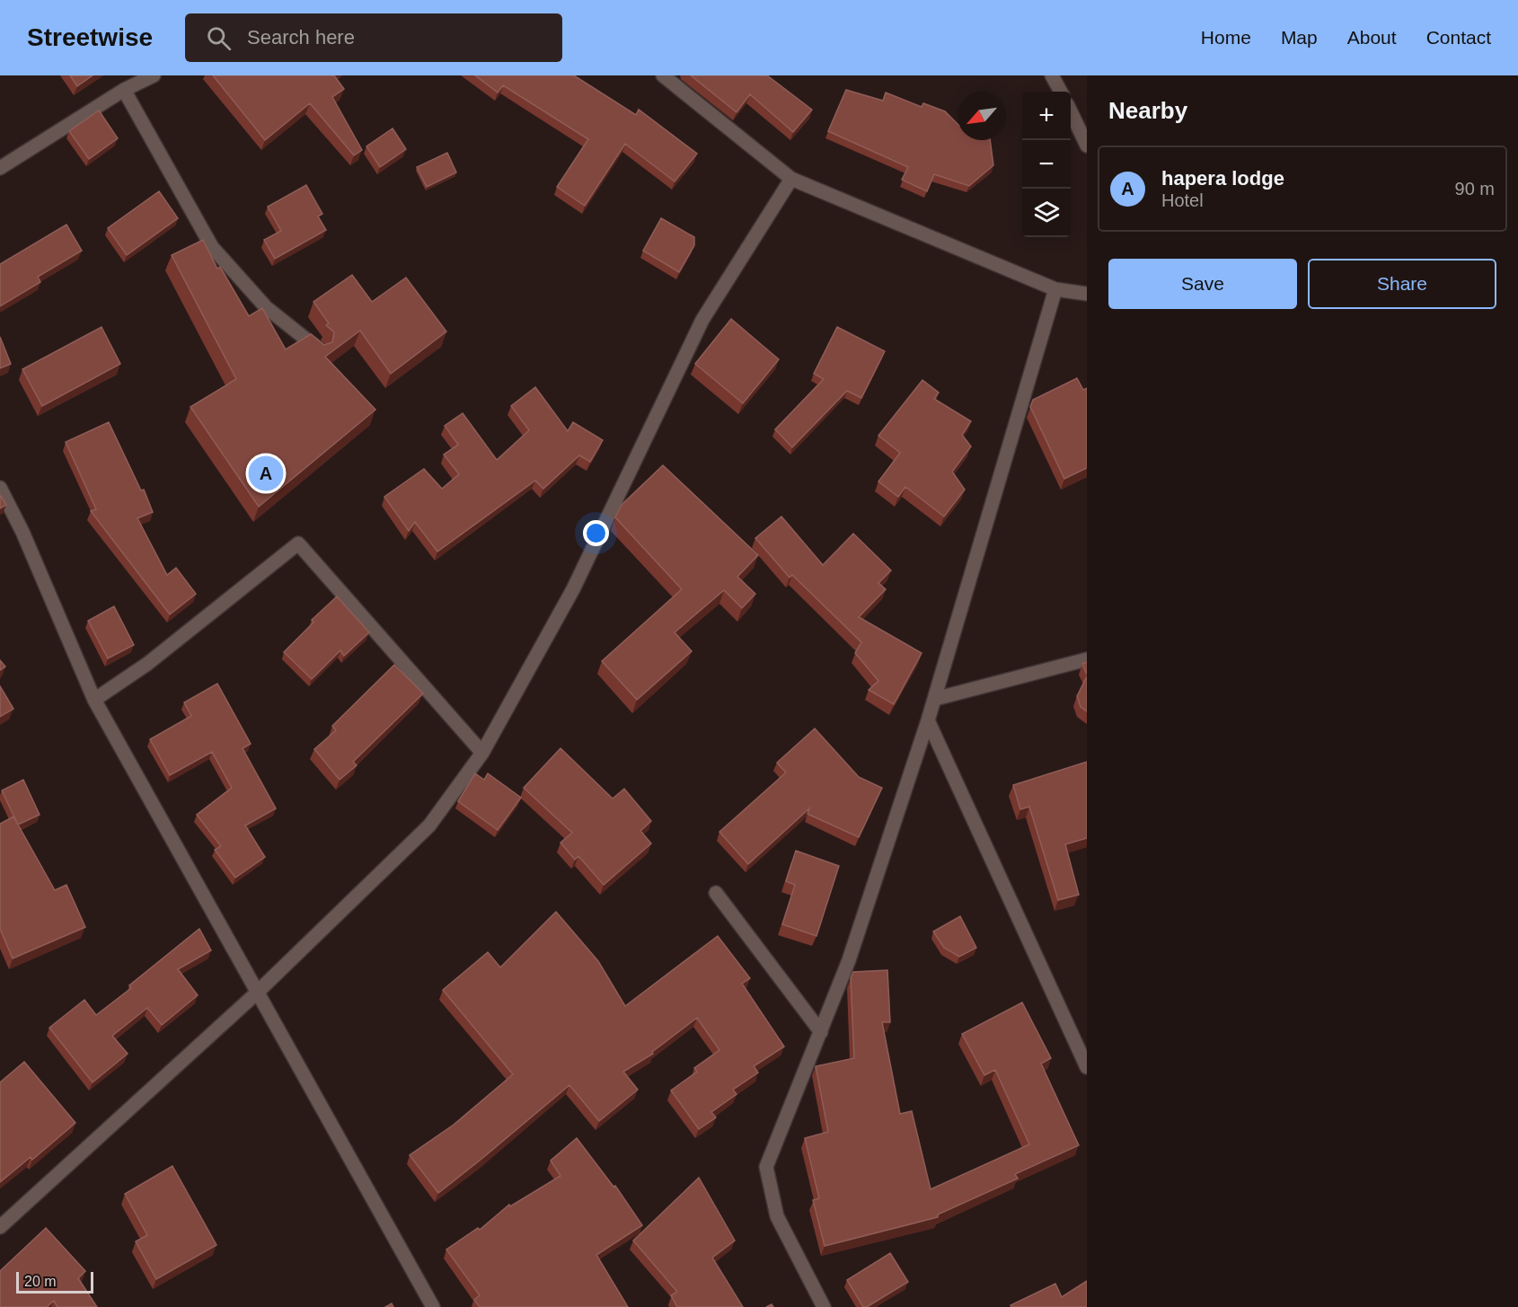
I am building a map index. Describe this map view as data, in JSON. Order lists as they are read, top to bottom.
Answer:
{
  "scale_bar": "20 m",
  "north": "bottom left",
  "page": {
    "header": "Streetwise",
    "search": "Search here",
    "nav": [
      "Home",
      "Map",
      "About",
      "Contact"
    ],
    "heading": "Nearby",
    "map_buttons": ["+", "−"],
    "list": [
      {
        "mark": "A",
        "name": "hapera lodge",
        "note": "Hotel",
        "value": "90 m"
      }
    ],
    "buttons": ["Save", "Share"],
    "pins": "A",
    "scale": "20 m"
  }
}
